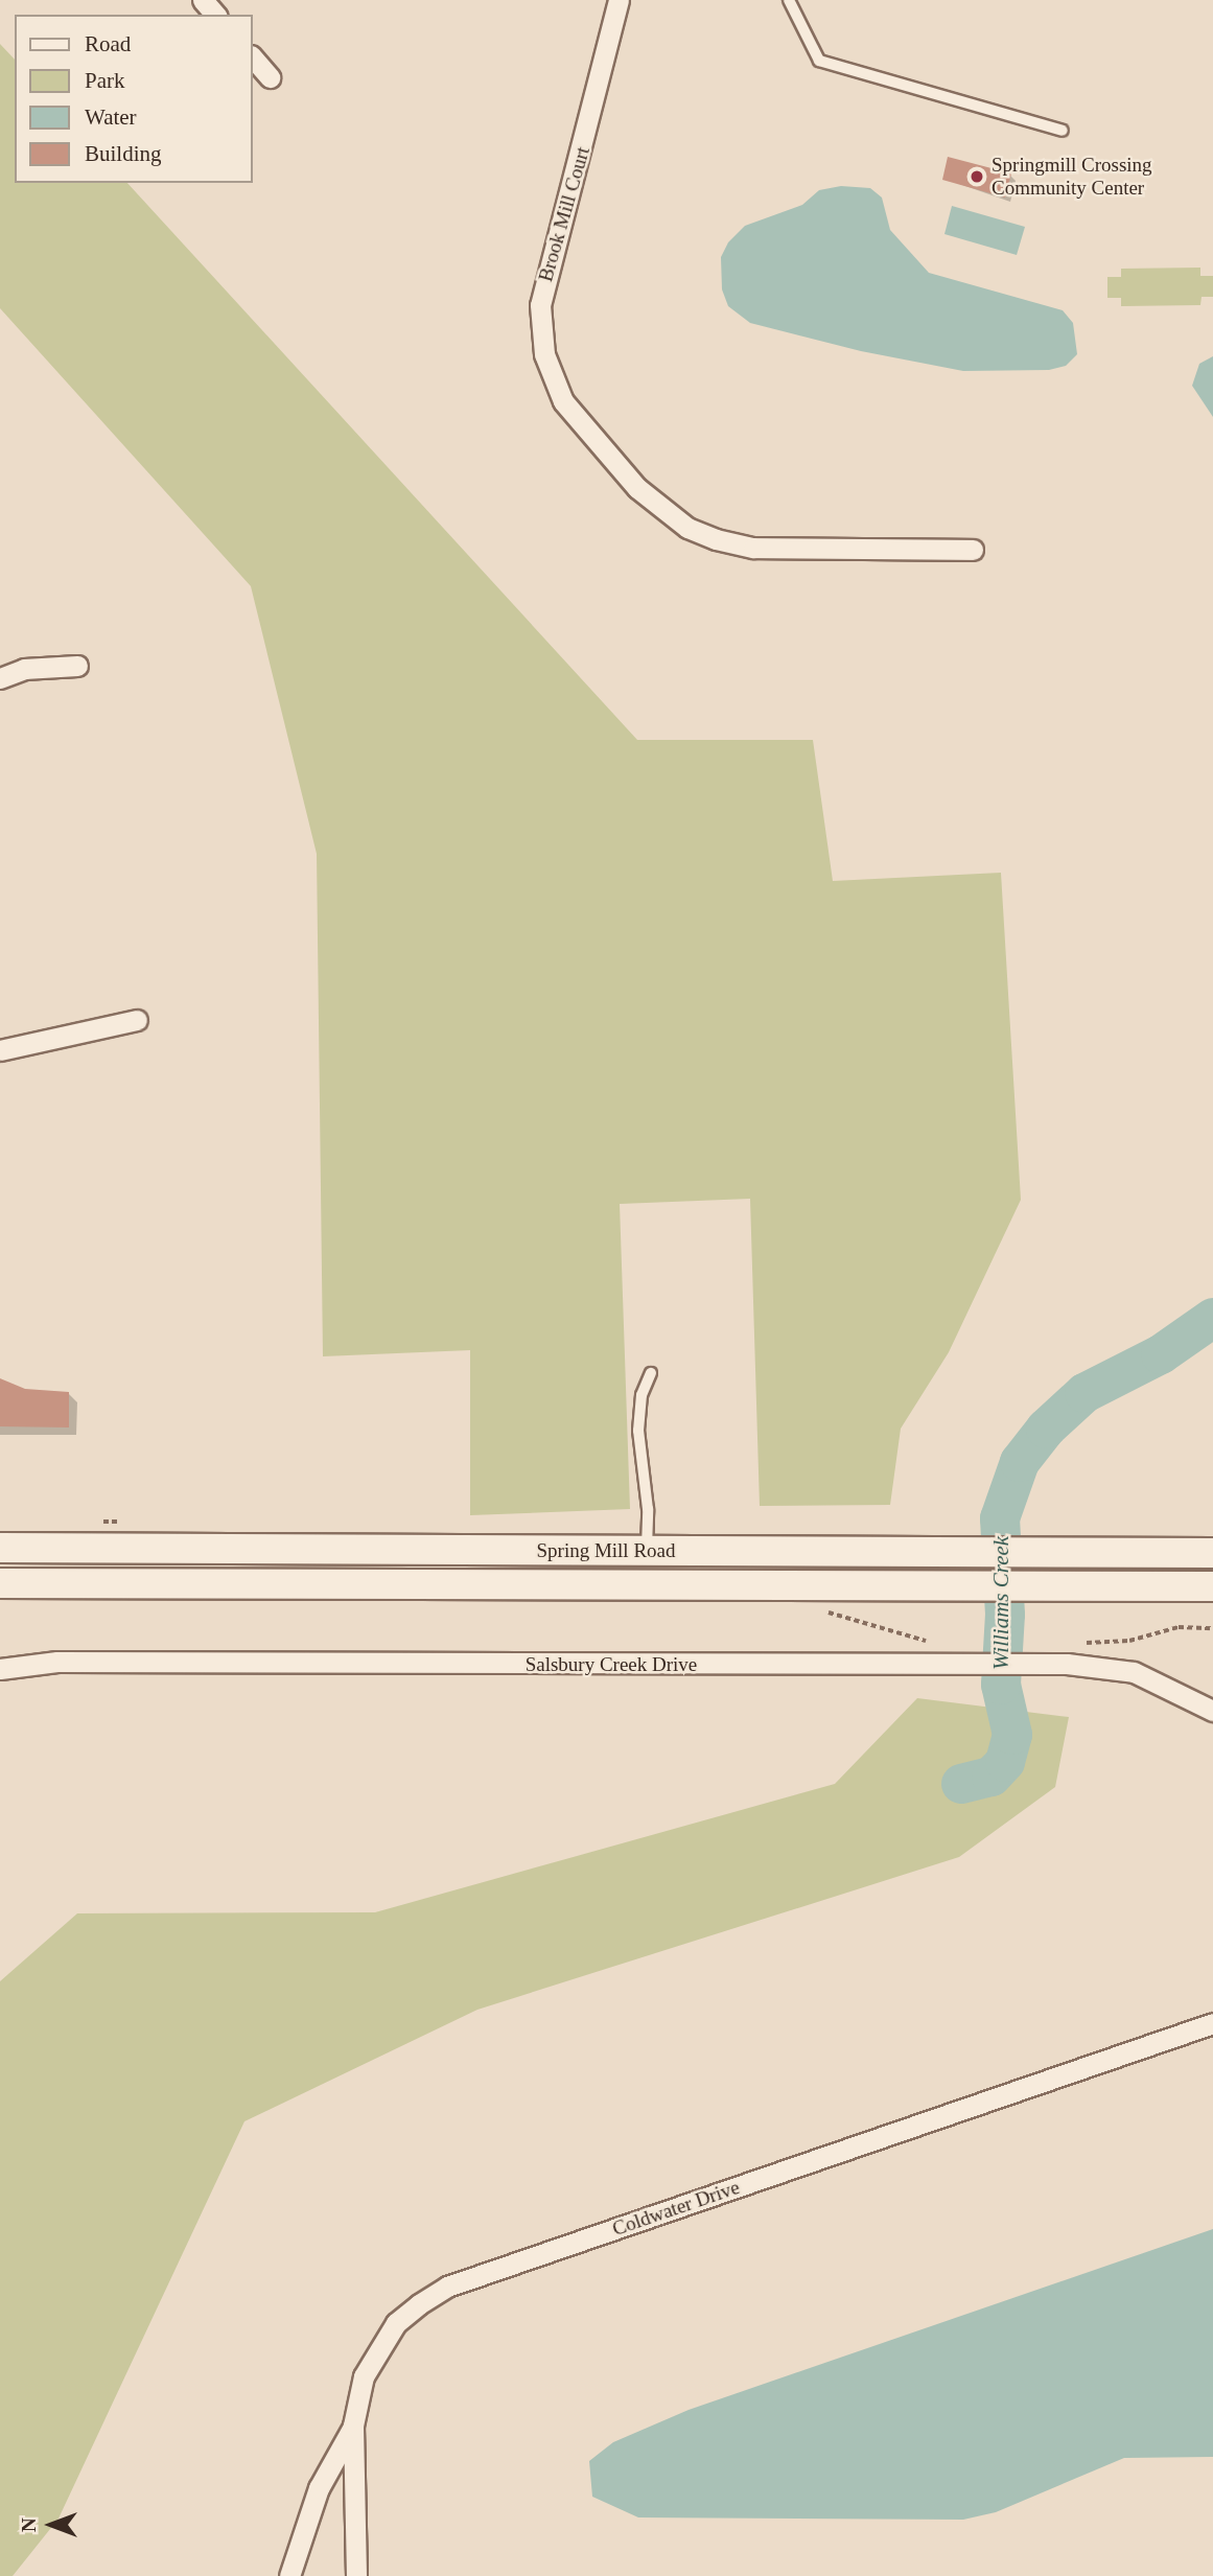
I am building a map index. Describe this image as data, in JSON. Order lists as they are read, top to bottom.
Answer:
{
  "streets": {
    "street": [
      "Brook Mill Court",
      "Spring Mill Road",
      "Salsbury Creek Drive",
      "Coldwater Drive"
    ]
  },
  "water": ["Williams Creek"],
  "places": ["Springmill Crossing Community Center"],
  "legend": [
    "Road",
    "Park",
    "Water",
    "Building"
  ],
  "north": "left"
}
